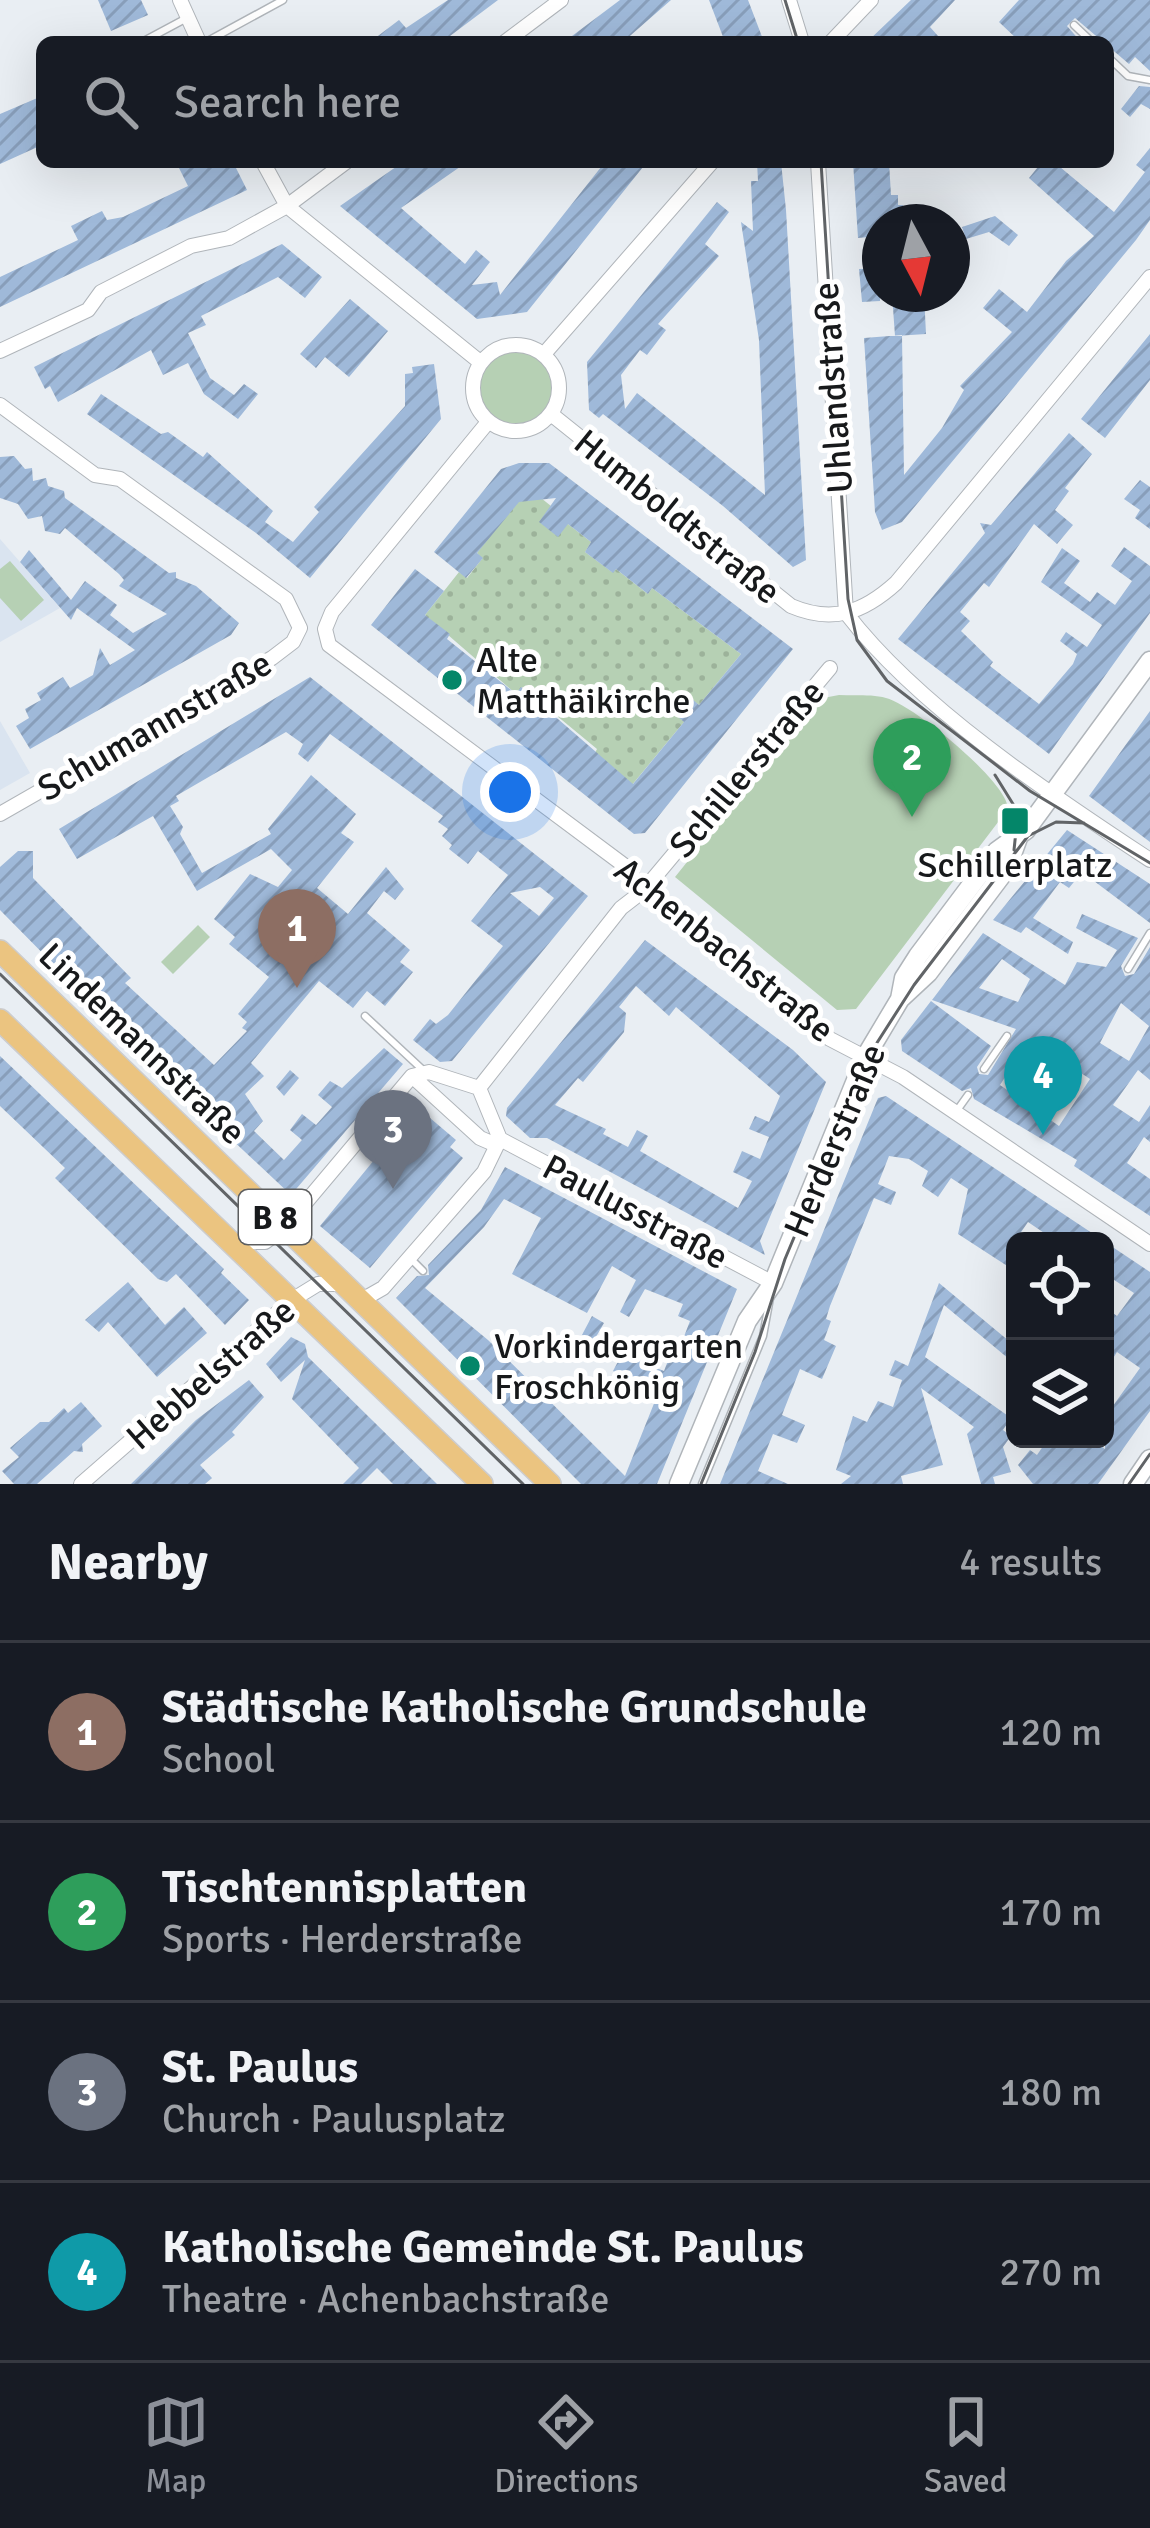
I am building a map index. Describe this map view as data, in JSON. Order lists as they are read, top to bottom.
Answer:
{
  "streets": {
    "main road": ["Lindemannstraße", "B 8"],
    "street": [
      "Uhlandstraße",
      "Humboldtstraße",
      "Schumannstraße",
      "Schillerstraße",
      "Achenbachstraße",
      "Herderstraße",
      "Paulusstraße",
      "Hebbelstraße"
    ]
  },
  "crossings": [
    ["Uhlandstraße", "Humboldtstraße"],
    ["Humboldtstraße", "Achenbachstraße"],
    ["Schillerstraße", "Achenbachstraße"],
    ["Achenbachstraße", "Herderstraße"],
    ["Lindemannstraße", "Hebbelstraße"],
    ["Herderstraße", "Paulusstraße"],
    ["B 8", "Hebbelstraße"]
  ],
  "places": {
    "other": ["Alte Matthäikirche", "Vorkindergarten Froschkönig"],
    "transit": ["Schillerplatz"]
  },
  "north": "bottom",
  "page": {
    "search": "Search here",
    "pins": [
      "2",
      "1",
      "4",
      "3"
    ],
    "heading": ["Nearby", "4 results"],
    "list": [
      {
        "mark": "1",
        "name": "Städtische Katholische Grundschule",
        "note": "School",
        "value": "120 m"
      },
      {
        "mark": "2",
        "name": "Tischtennisplatten",
        "note": "Sports · Herderstraße",
        "value": "170 m"
      },
      {
        "mark": "3",
        "name": "St. Paulus",
        "note": "Church · Paulusplatz",
        "value": "180 m"
      },
      {
        "mark": "4",
        "name": "Katholische Gemeinde St. Paulus",
        "note": "Theatre · Achenbachstraße",
        "value": "270 m"
      }
    ],
    "nav": ["Map", "Directions", "Saved"]
  }
}
